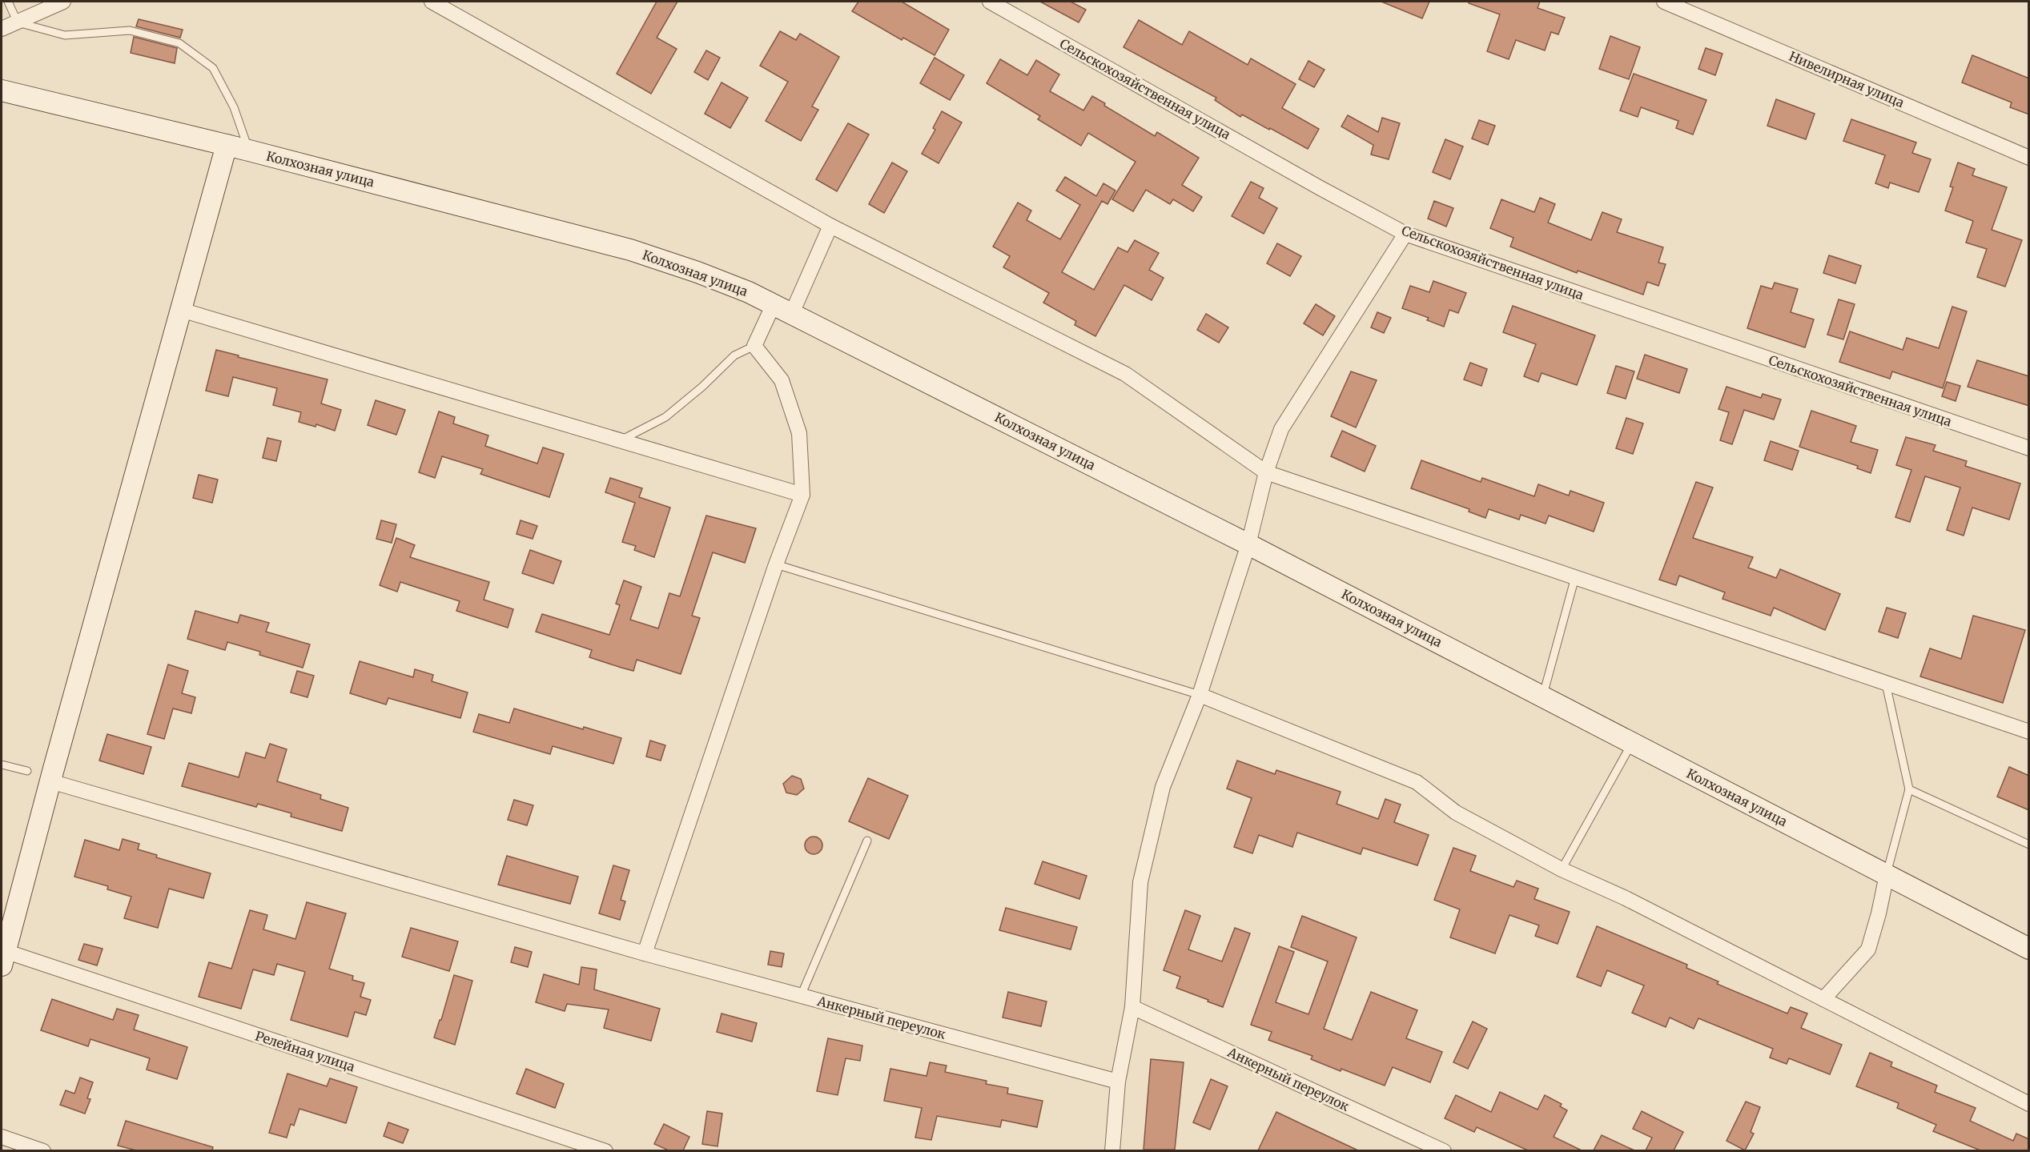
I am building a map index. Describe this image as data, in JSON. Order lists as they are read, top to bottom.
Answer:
{
  "streets": {
    "main road": ["Колхозная улица"],
    "street": [
      "Нивелирная улица",
      "Сельскохозяйственная улица",
      "Анкерный переулок",
      "Релейная улица"
    ]
  }
}
